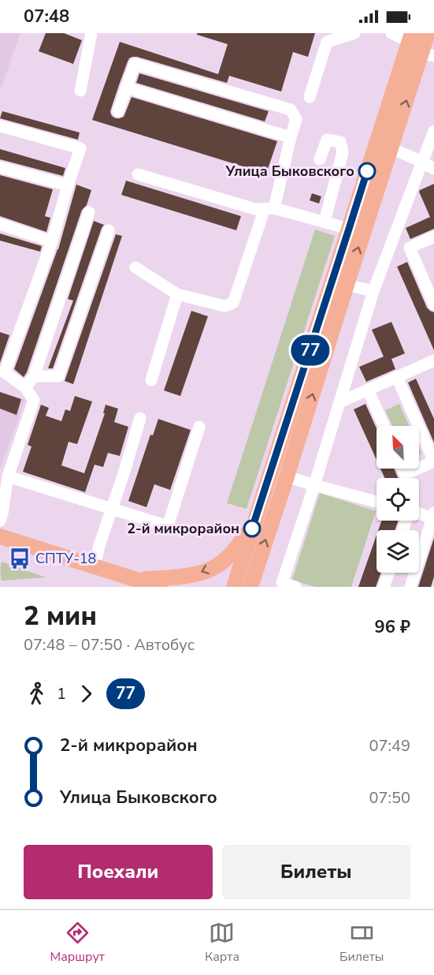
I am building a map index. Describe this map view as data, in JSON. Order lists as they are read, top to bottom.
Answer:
{
  "places": {
    "other": ["Улица Быковского", "2-й микрорайон"],
    "bus stop": ["СПТУ-18"]
  },
  "lines": ["bus line 77"],
  "north": "top left",
  "page": {
    "status": "07:48",
    "on_map": "77",
    "heading": ["2 мин", "07:48 – 07:50 · Автобус", "96 ₽"],
    "legs": ["1", "77"],
    "list": [
      {
        "name": "2-й микрорайон",
        "value": "07:49"
      },
      {
        "name": "Улица Быковского",
        "value": "07:50"
      }
    ],
    "buttons": ["Поехали", "Билеты"],
    "tabs": ["Маршрут", "Карта", "Билеты"]
  }
}
